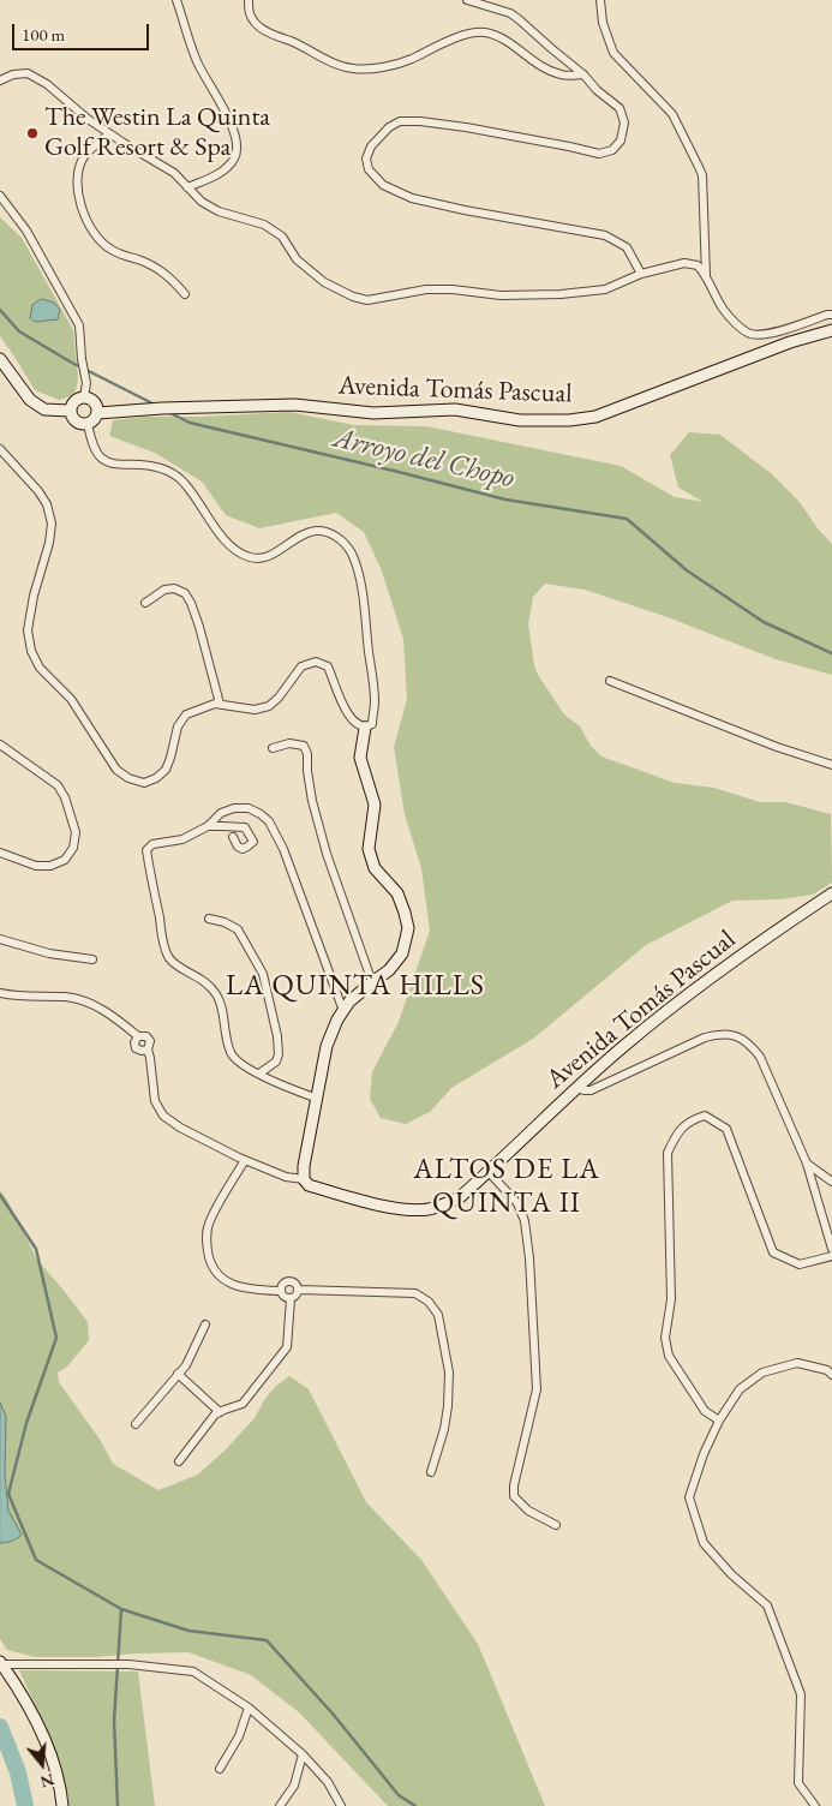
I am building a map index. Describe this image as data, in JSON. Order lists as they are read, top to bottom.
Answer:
{
  "streets": {
    "street": ["Avenida Tomás Pascual"]
  },
  "districts": ["LA QUINTA HILLS", "ALTOS DE LA QUINTA II"],
  "water": ["Arroyo del Chopo"],
  "places": ["The Westin La Quinta Golf Resort & Spa"],
  "scale_bar": "100 m",
  "north": "bottom"
}
